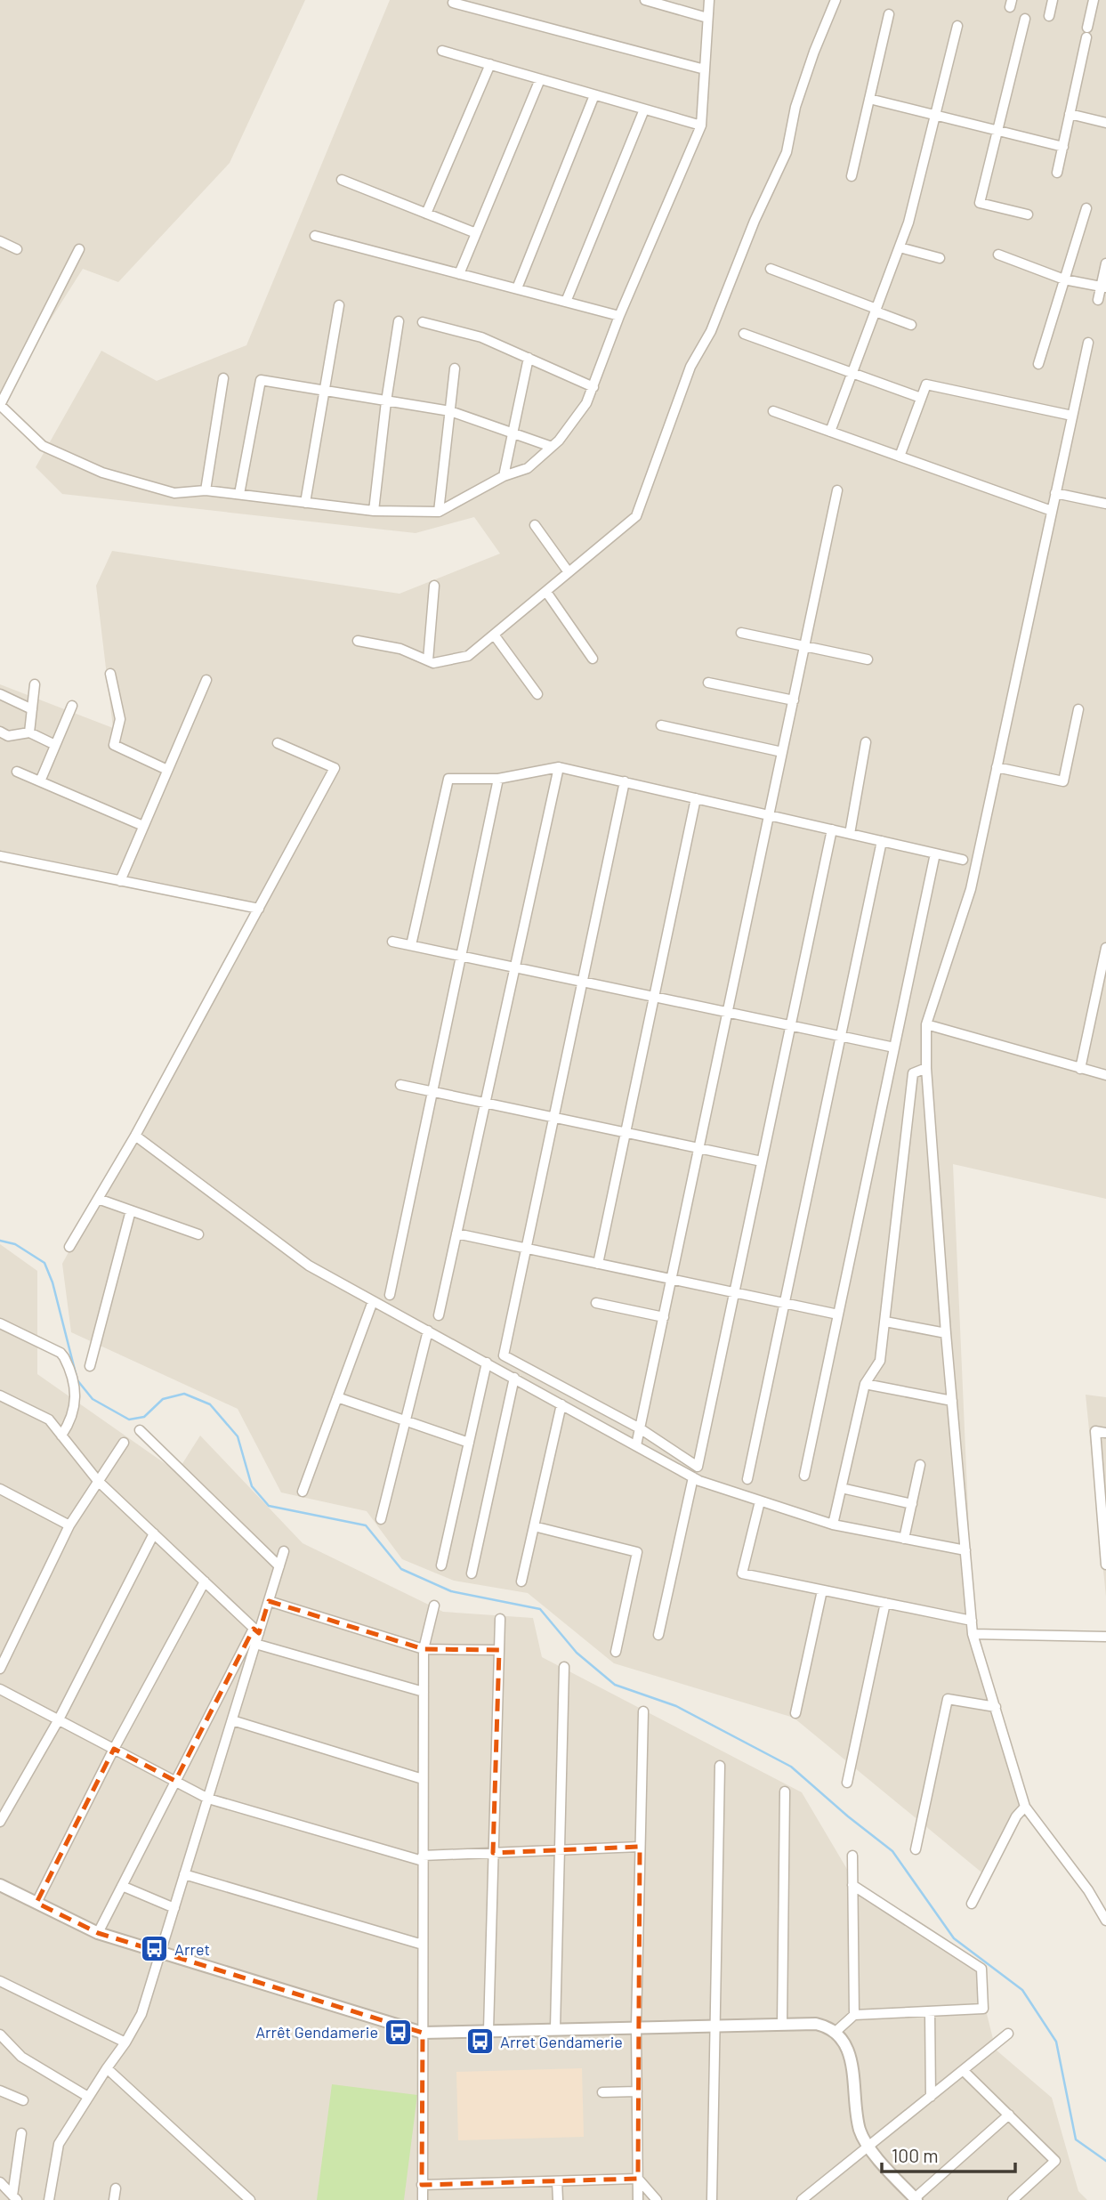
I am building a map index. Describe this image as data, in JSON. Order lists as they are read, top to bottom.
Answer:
{
  "places": {
    "bus stop": ["Arret", "Arrêt Gendamerie", "Arret Gendamerie"]
  },
  "scale_bar": "100 m"
}
